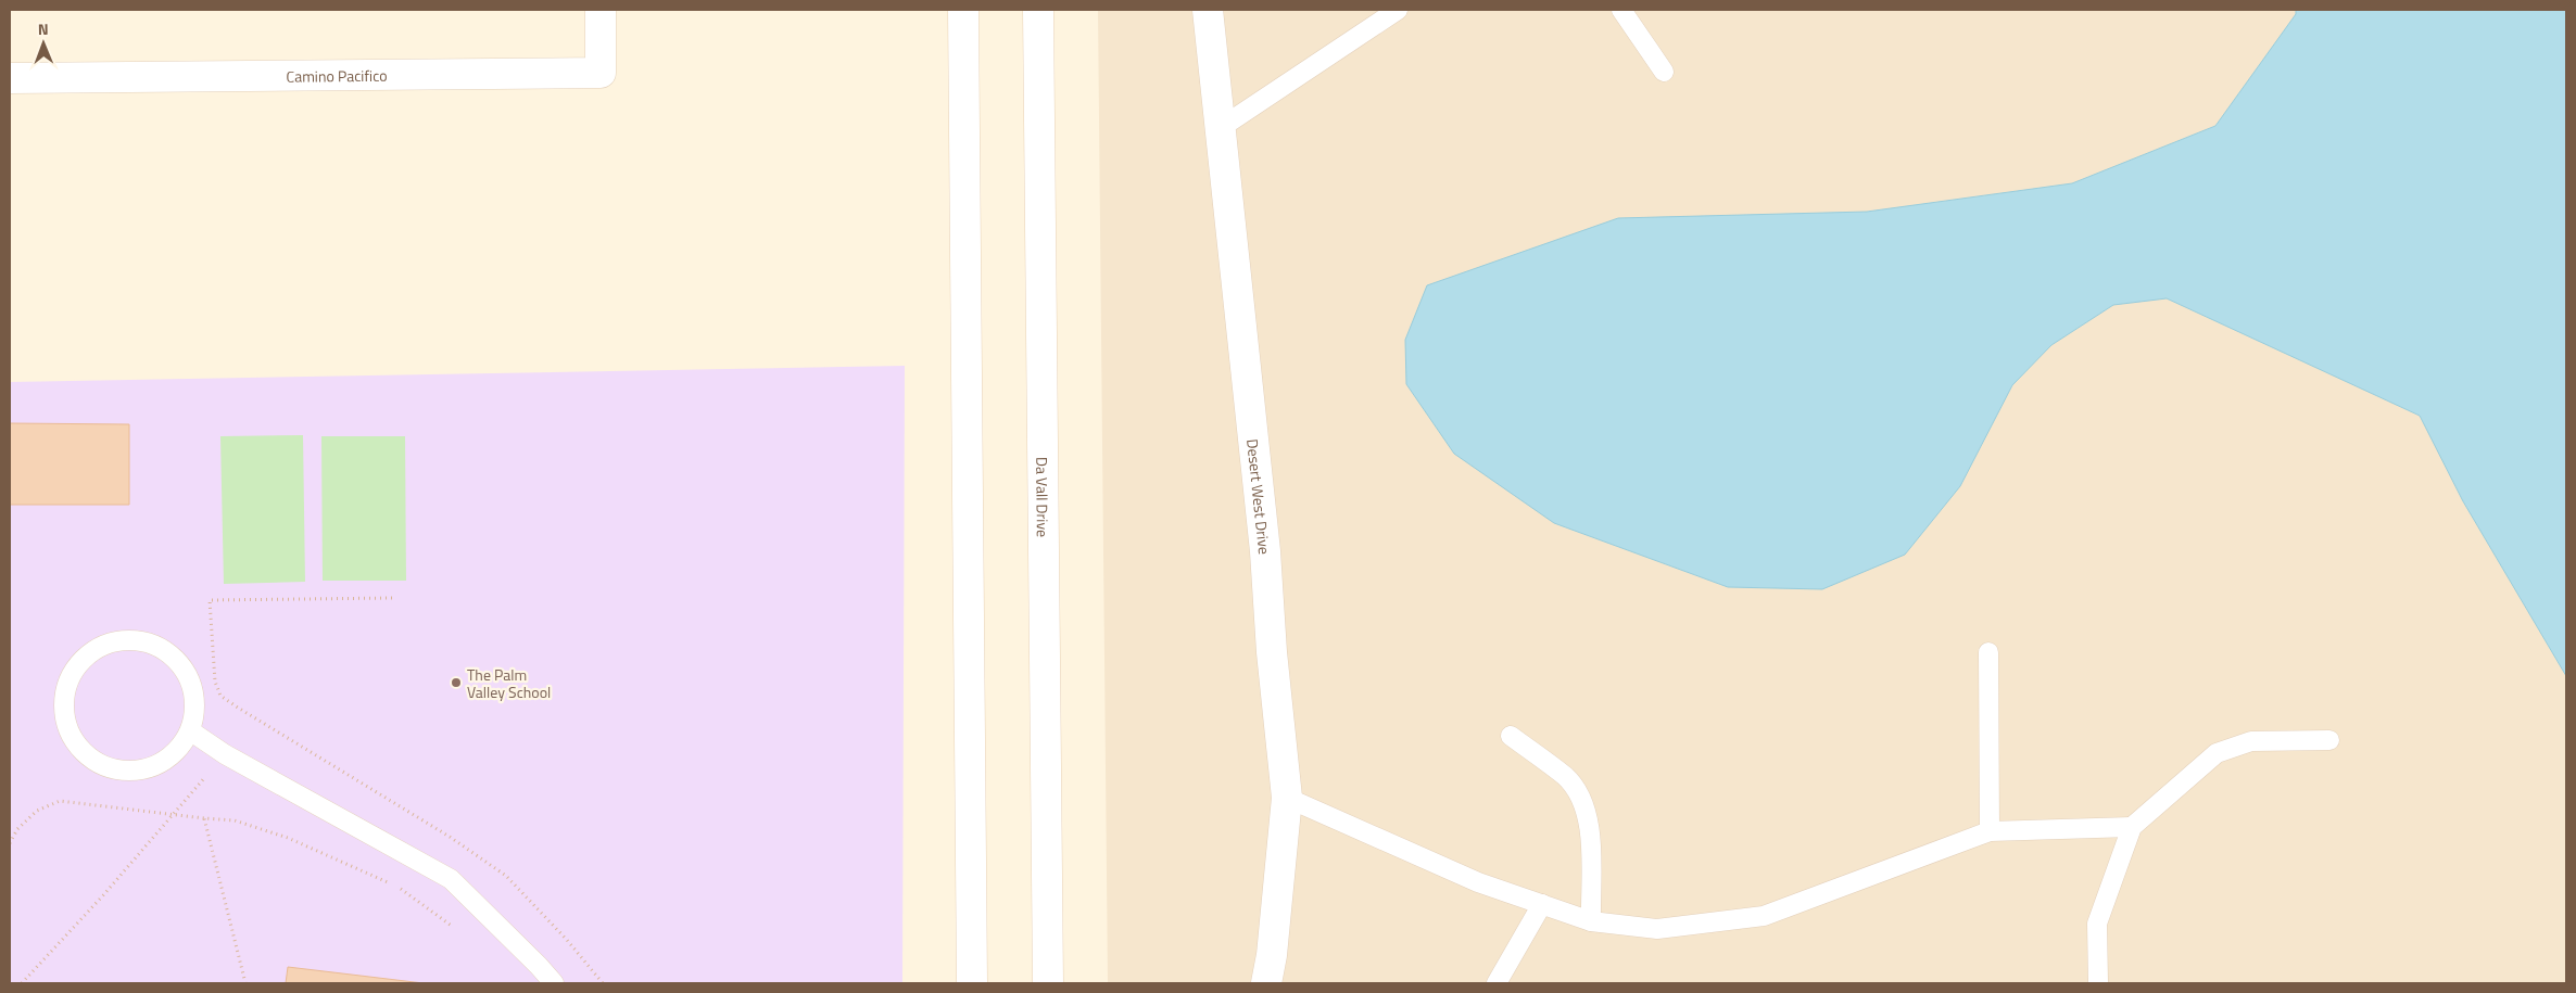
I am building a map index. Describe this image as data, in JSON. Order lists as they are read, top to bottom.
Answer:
{
  "streets": {
    "main road": ["Camino Pacifico", "Desert West Drive", "Da Vall Drive"]
  },
  "places": ["The Palm Valley School"],
  "north": "top"
}
